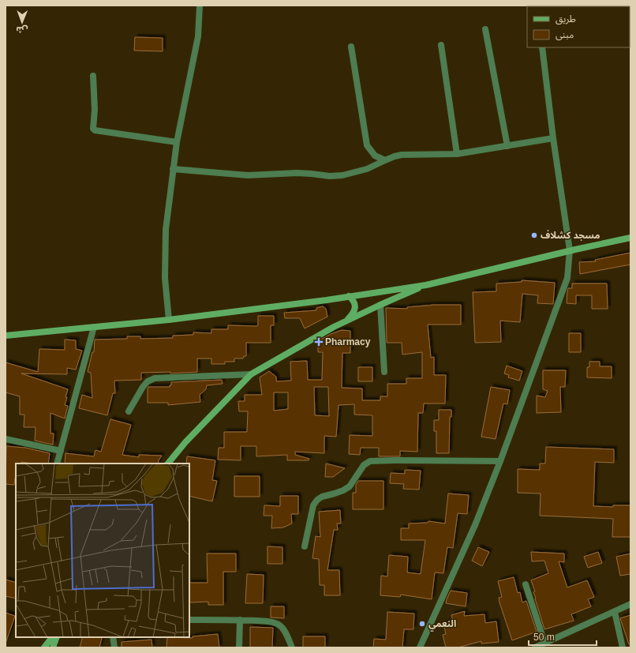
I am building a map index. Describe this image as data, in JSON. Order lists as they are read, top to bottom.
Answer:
{
  "places": {
    "other": ["مسجد كشلاف", "النعمي"],
    "health": ["Pharmacy"]
  },
  "legend": ["طريق", "مبنى"],
  "scale_bar": "50 m",
  "north": "bottom"
}
